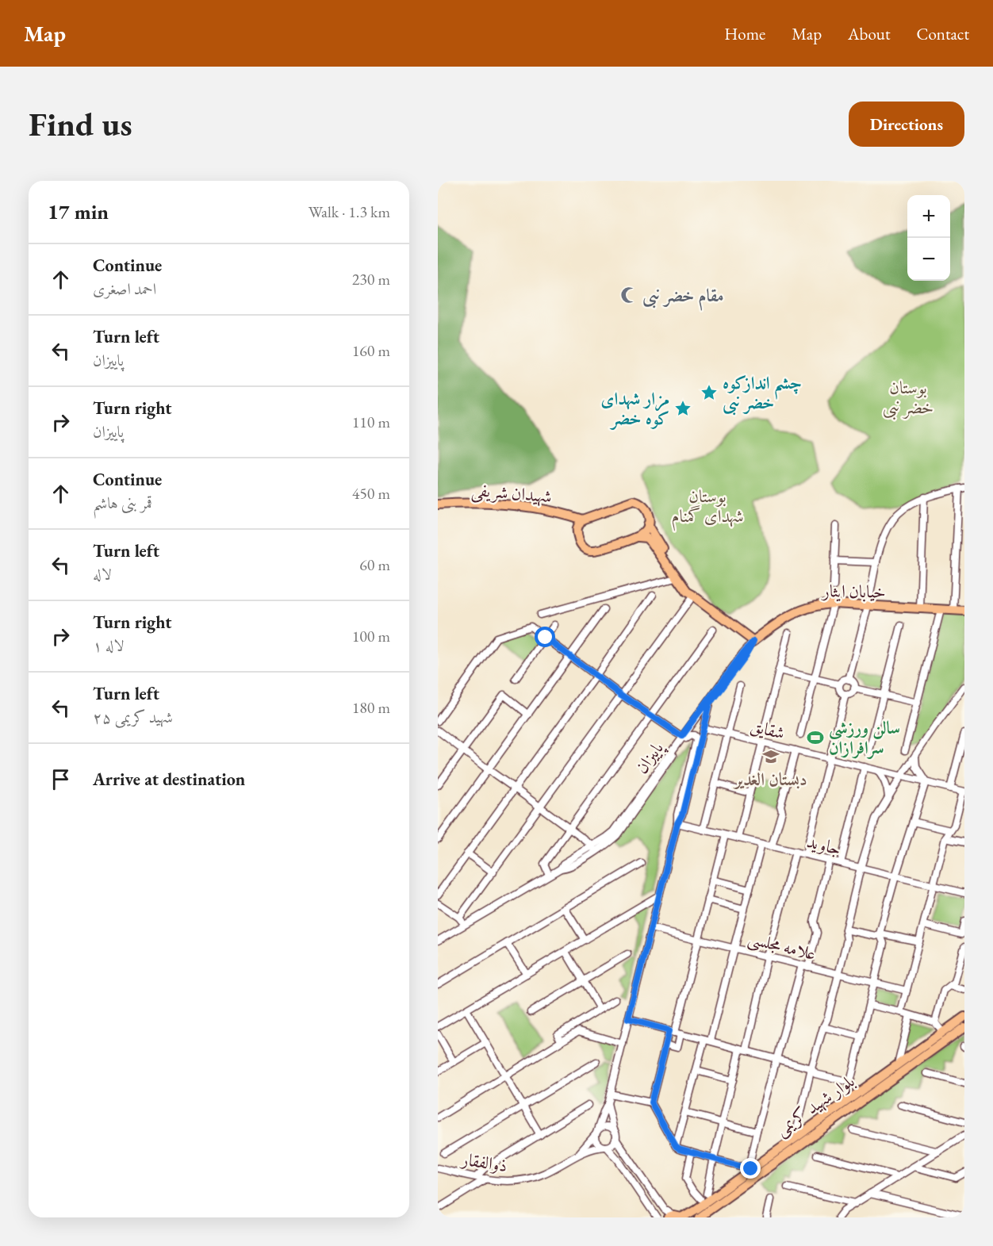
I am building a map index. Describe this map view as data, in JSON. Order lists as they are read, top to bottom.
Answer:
{
  "streets": {
    "main road": ["شهیدان شریفی", "خیابان ایثار", "بلوار شهید کریمی"],
    "street": [
      "شقایق",
      "پاییزان",
      "جاوید",
      "علامه مجلسی",
      "ذوالفقار"
    ]
  },
  "crossings": [
    ["خیابان ایثار", "پاییزان"]
  ],
  "parks": ["بوستان خضر نبی", "بوستان شهدای گمنام"],
  "places": {
    "mosque": ["مقام خضر نبی"],
    "place": ["چشم اندازکوه خضر نبی", "مزار شهدای کوه خضر"],
    "sports": ["سالن ورزشی سرافرازان"],
    "school or university": ["دبستان الغدیر"]
  },
  "page": {
    "header": "Map",
    "nav": [
      "Home",
      "Map",
      "About",
      "Contact"
    ],
    "buttons": "Directions",
    "title": "Find us",
    "heading": ["17 min", "Walk · 1.3 km"],
    "map_buttons": ["+", "−"],
    "list": [
      ["Continue", "احمد اصغری", "230 m"],
      ["Turn left", "پاییزان", "160 m"],
      ["Turn right", "پاییزان", "110 m"],
      ["Continue", "قمر بنی هاشم", "450 m"],
      ["Turn left", "لاله", "60 m"],
      ["Turn right", "لاله ۱", "100 m"],
      ["Turn left", "شهید کریمی ۲۵", "180 m"],
      "Arrive at destination"
    ]
  }
}
